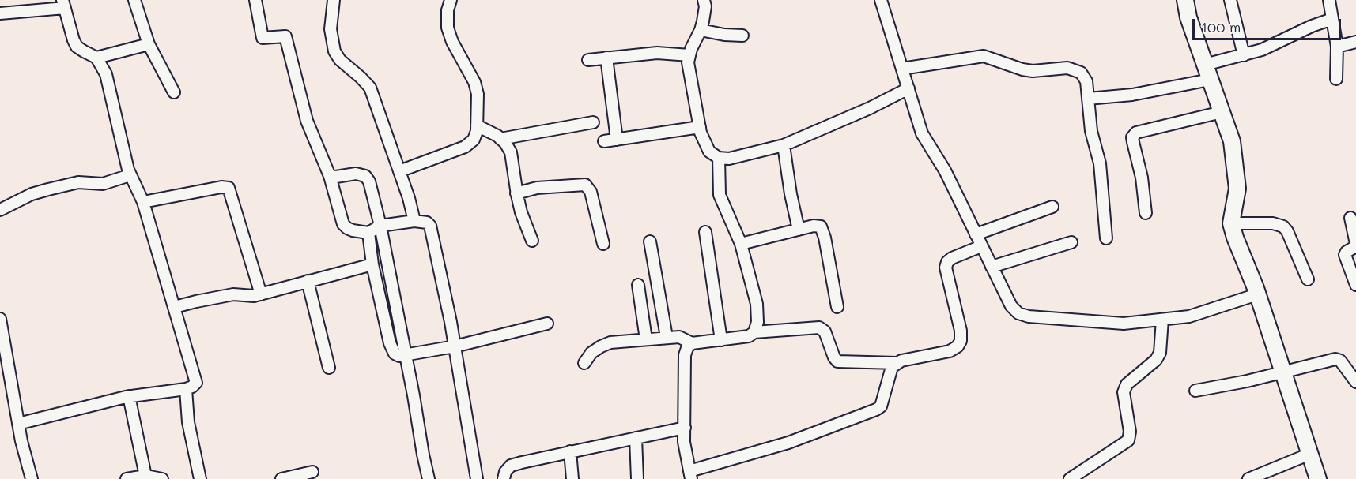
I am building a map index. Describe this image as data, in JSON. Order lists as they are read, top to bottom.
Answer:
{
  "scale_bar": "100 m"
}
